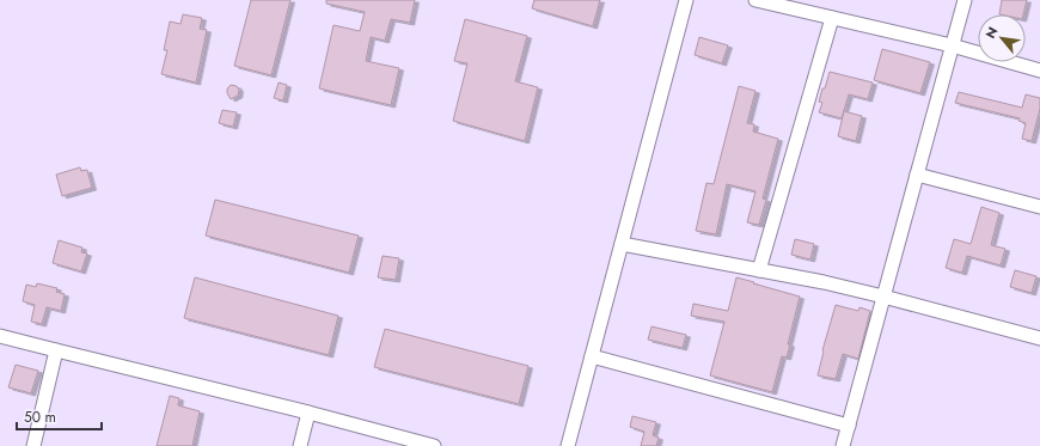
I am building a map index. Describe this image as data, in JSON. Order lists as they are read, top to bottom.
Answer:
{
  "scale_bar": "50 m",
  "north": "top left"
}
